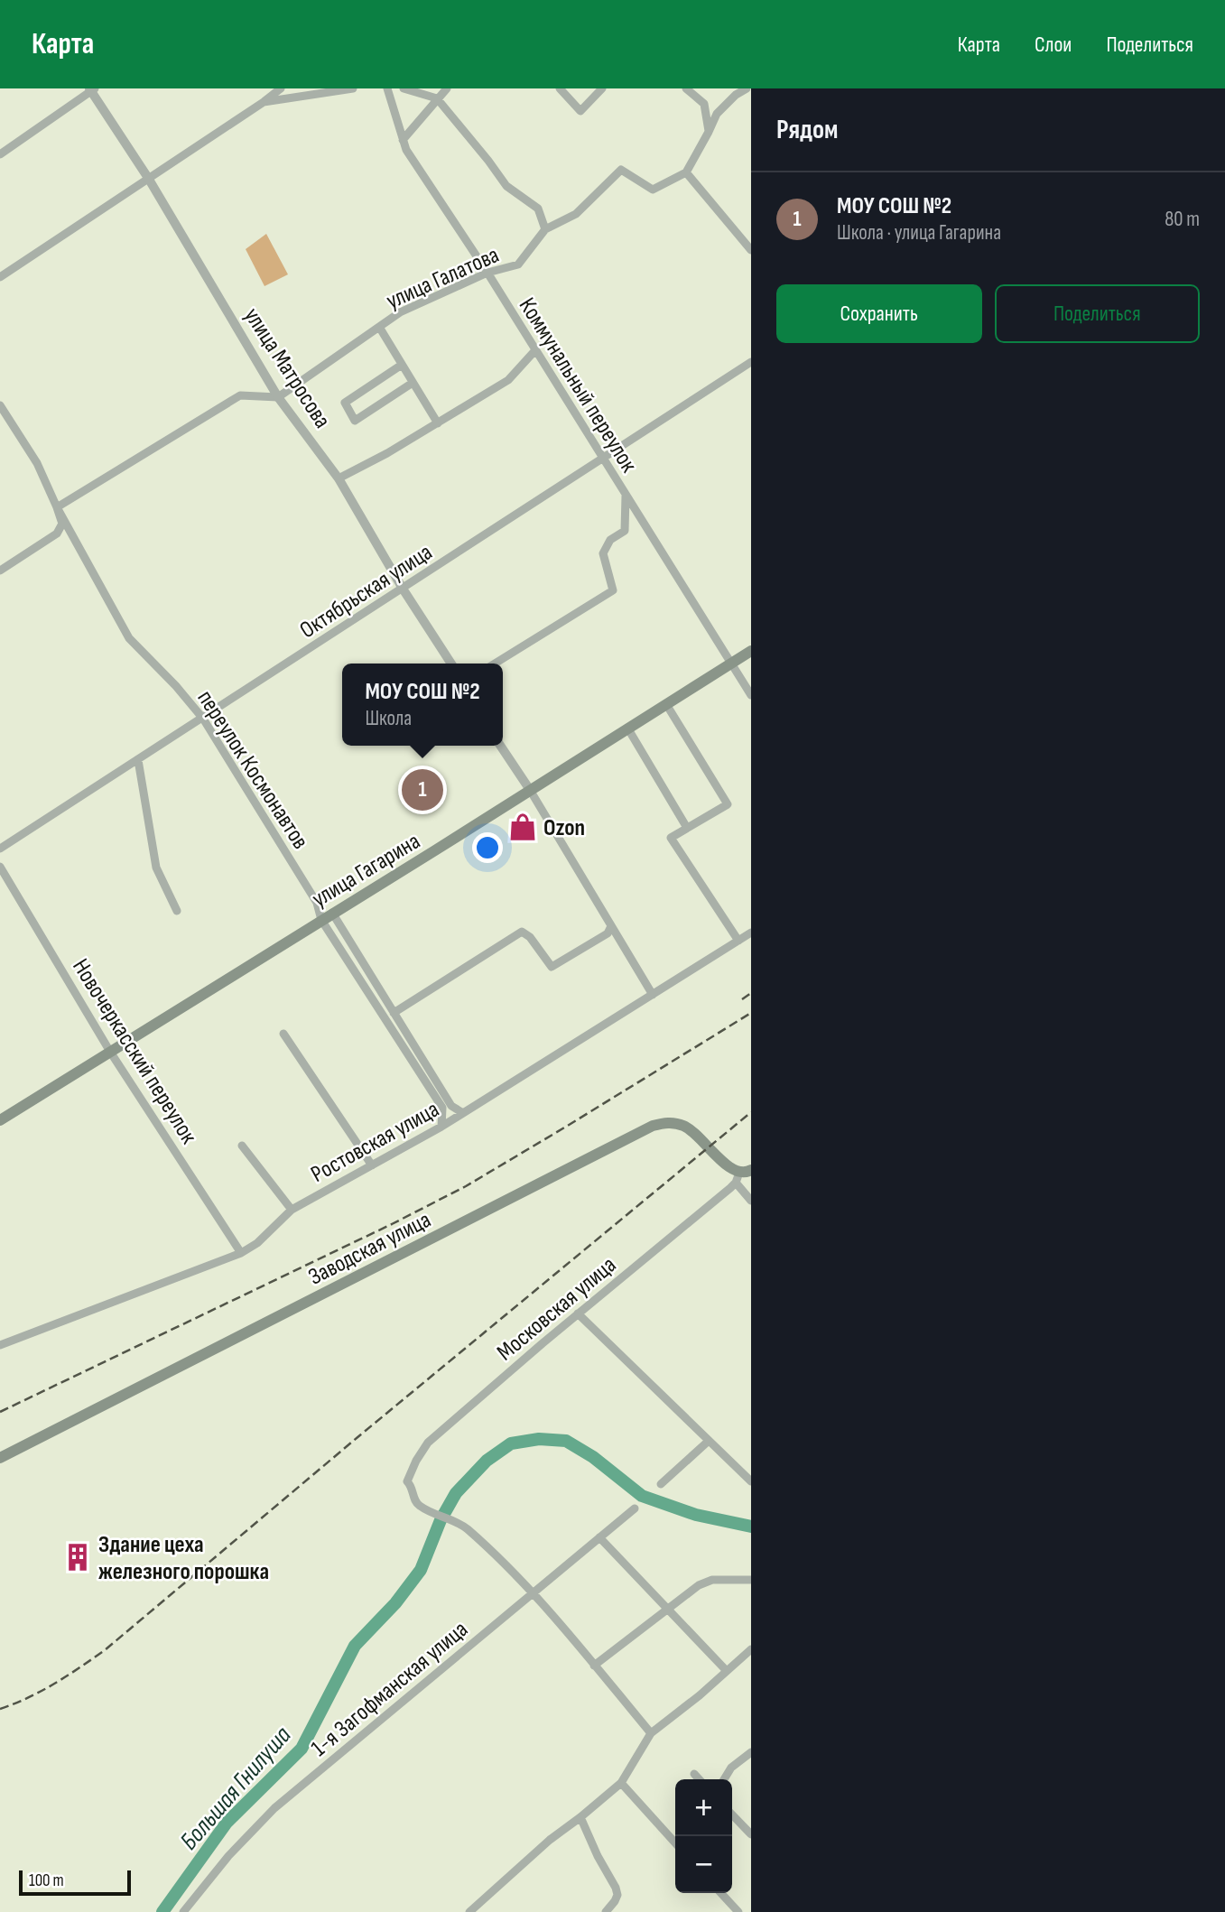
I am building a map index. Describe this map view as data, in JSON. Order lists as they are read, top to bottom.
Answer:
{
  "streets": {
    "main road": ["улица Гагарина", "Заводская улица"],
    "street": [
      "улица Галатова",
      "улица Матросова",
      "Коммунальный переулок",
      "Октябрьская улица",
      "переулок Космонавтов",
      "Новочеркасский переулок",
      "Ростовская улица",
      "Московская улица",
      "1-я Загофманская улица"
    ]
  },
  "crossings": [
    ["улица Галатова", "улица Матросова"],
    ["улица Галатова", "Коммунальный переулок"],
    ["улица Матросова", "Октябрьская улица"],
    ["Коммунальный переулок", "Октябрьская улица"],
    ["Коммунальный переулок", "улица Гагарина"],
    ["Октябрьская улица", "переулок Космонавтов"],
    ["переулок Космонавтов", "улица Гагарина"],
    ["переулок Космонавтов", "Ростовская улица"],
    ["улица Гагарина", "Новочеркасский переулок"],
    ["Новочеркасский переулок", "Ростовская улица"],
    ["Заводская улица", "Московская улица"],
    ["Московская улица", "1-я Загофманская улица"]
  ],
  "water": ["Большая Гнилуша"],
  "places": {
    "shop": ["Ozon"],
    "building": ["Здание цеха железного порошка"]
  },
  "scale_bar": "100 m",
  "page": {
    "header": "Карта",
    "nav": ["Карта", "Слои", "Поделиться"],
    "heading": "Рядом",
    "list": [
      {
        "mark": "1",
        "name": "МОУ СОШ №2",
        "note": "Школа · улица Гагарина",
        "value": "80 m"
      }
    ],
    "buttons": ["Сохранить", "Поделиться"],
    "popup": ["МОУ СОШ №2", "Школа"],
    "pins": "1",
    "map_buttons": ["+", "−"],
    "scale": "100 m"
  }
}
